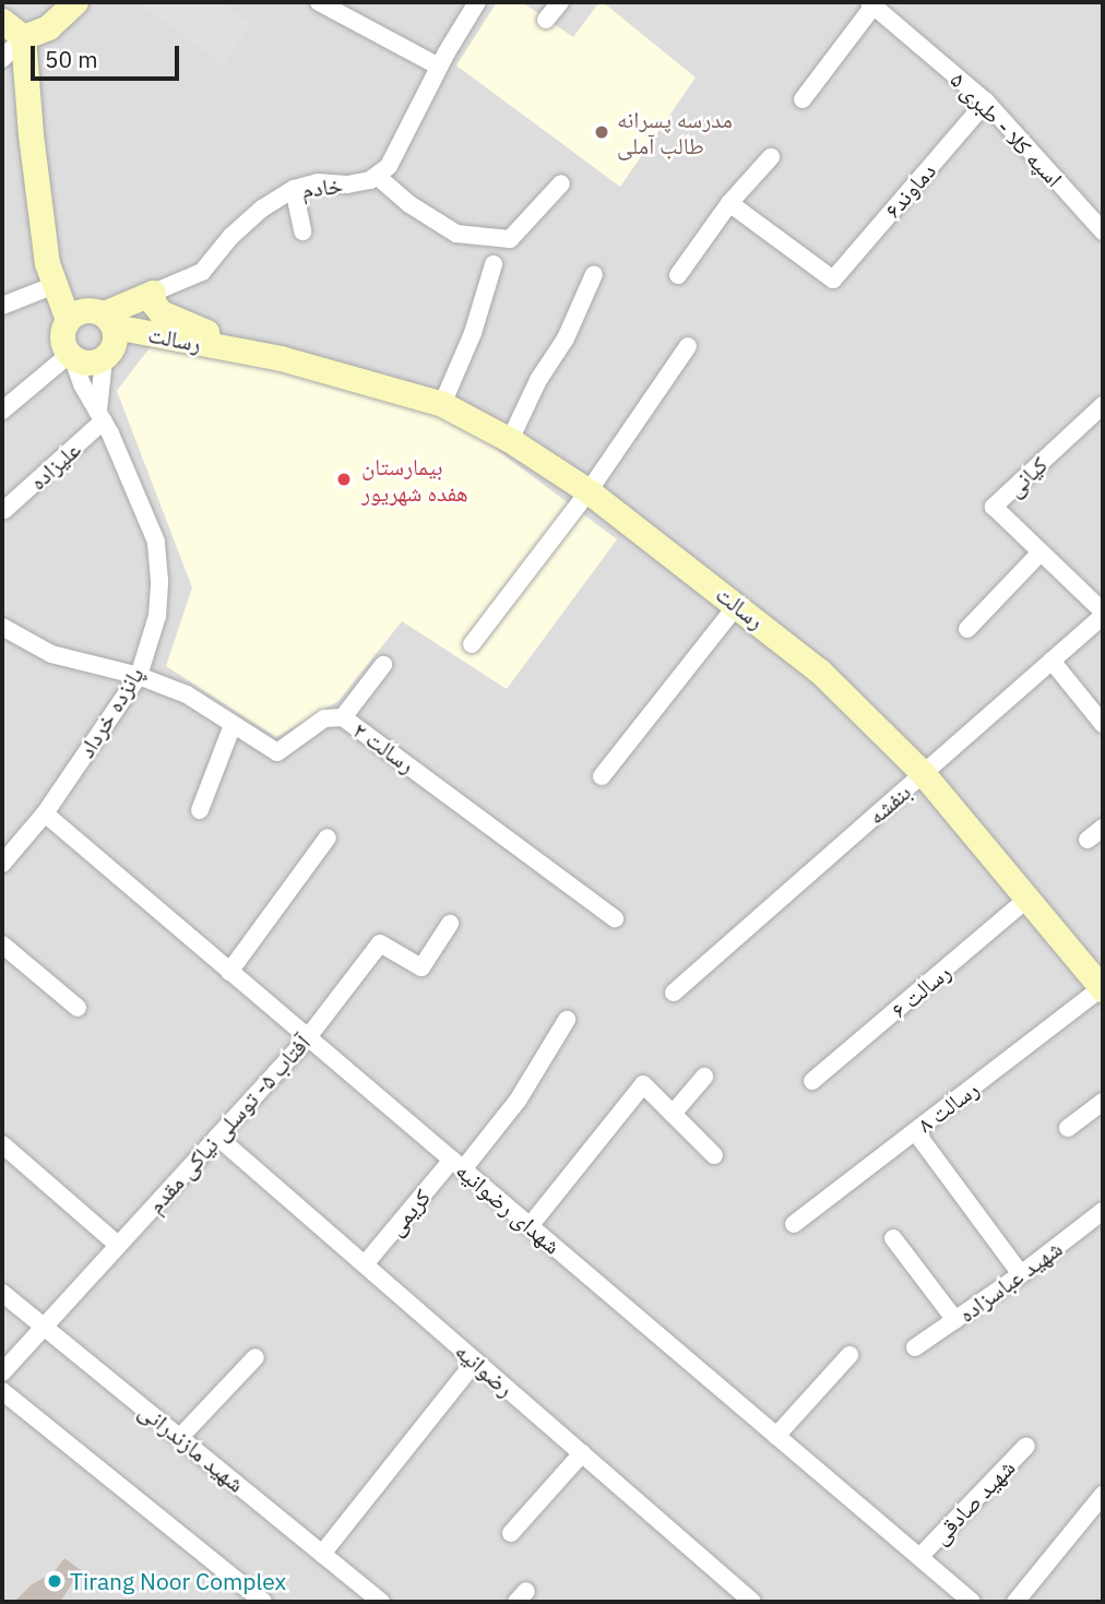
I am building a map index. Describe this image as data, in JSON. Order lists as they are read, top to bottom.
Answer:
{
  "streets": {
    "main road": ["خادم", "رسالت"],
    "street": [
      "اسپه کلا - طبری ۵",
      "دماوند۶",
      "علیزاده",
      "کیانی",
      "پانزده خرداد",
      "رسالت ۲",
      "بنفشه",
      "رسالت ۶",
      "رسالت ۸",
      "آفتاب ۵- توسلی نیاکی مقدم",
      "شهدای رضوانیه",
      "کریمی",
      "شهید عباسزاده",
      "رضوانیه",
      "شهید مازندرانی",
      "شهید صادقی"
    ]
  },
  "crossings": [
    ["اسپه کلا - طبری ۵", "دماوند۶"],
    ["خادم", "رسالت"],
    ["خادم", "پانزده خرداد"],
    ["رسالت", "پانزده خرداد"],
    ["رسالت", "بنفشه"],
    ["رسالت", "رسالت ۶"],
    ["رسالت", "رسالت ۸"],
    ["علیزاده", "پانزده خرداد"],
    ["کیانی", "بنفشه"],
    ["پانزده خرداد", "رسالت ۲"],
    ["پانزده خرداد", "شهدای رضوانیه"],
    ["آفتاب ۵- توسلی نیاکی مقدم", "شهدای رضوانیه"],
    ["آفتاب ۵- توسلی نیاکی مقدم", "رضوانیه"],
    ["آفتاب ۵- توسلی نیاکی مقدم", "شهید مازندرانی"],
    ["شهدای رضوانیه", "کریمی"],
    ["شهدای رضوانیه", "شهید صادقی"],
    ["کریمی", "رضوانیه"]
  ],
  "places": ["مدرسه پسرانه طالب آملی", "بیمارستان هفده شهریور", "Tirang Noor Complex"],
  "scale_bar": "50 m"
}
